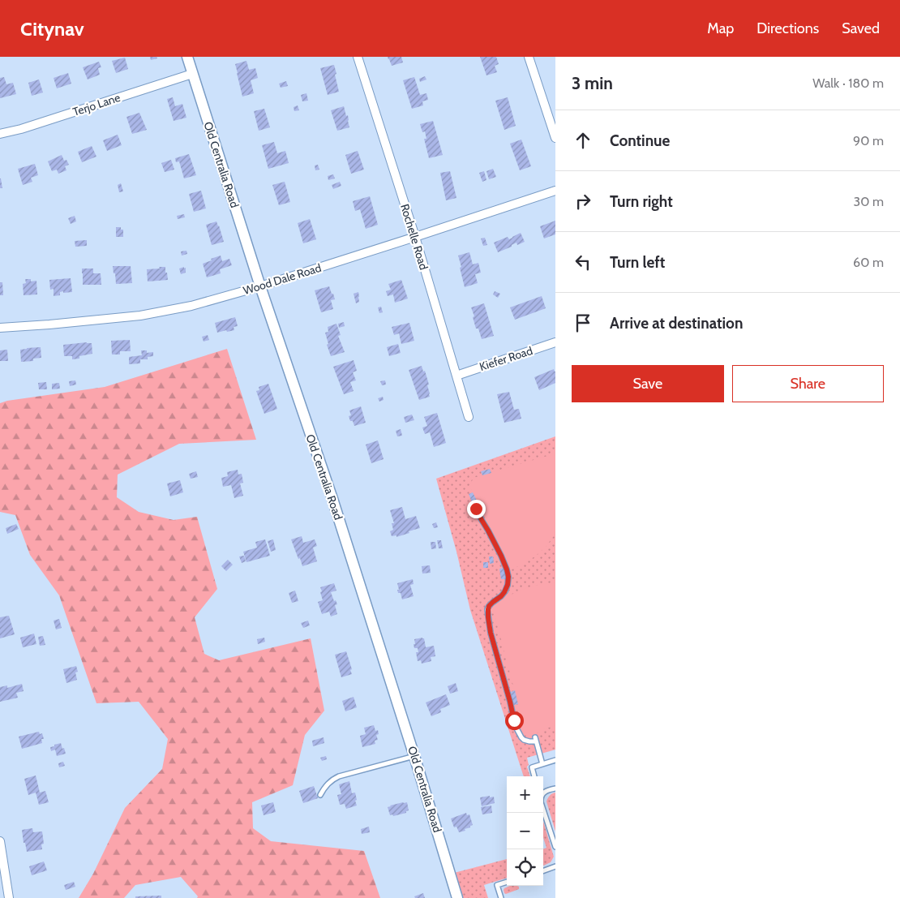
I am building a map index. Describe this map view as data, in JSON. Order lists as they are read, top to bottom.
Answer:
{
  "streets": {
    "street": [
      "Terjo Lane",
      "Old Centralia Road",
      "Rochelle Road",
      "Wood Dale Road",
      "Kiefer Road"
    ]
  },
  "crossings": [
    ["Terjo Lane", "Old Centralia Road"],
    ["Old Centralia Road", "Wood Dale Road"],
    ["Rochelle Road", "Wood Dale Road"],
    ["Rochelle Road", "Kiefer Road"]
  ],
  "page": {
    "header": "Citynav",
    "nav": ["Map", "Directions", "Saved"],
    "heading": ["3 min", "Walk · 180 m"],
    "list": [
      ["Continue", "90 m"],
      ["Turn right", "30 m"],
      ["Turn left", "60 m"],
      "Arrive at destination"
    ],
    "buttons": ["Save", "Share"],
    "map_buttons": ["+", "−"]
  }
}
